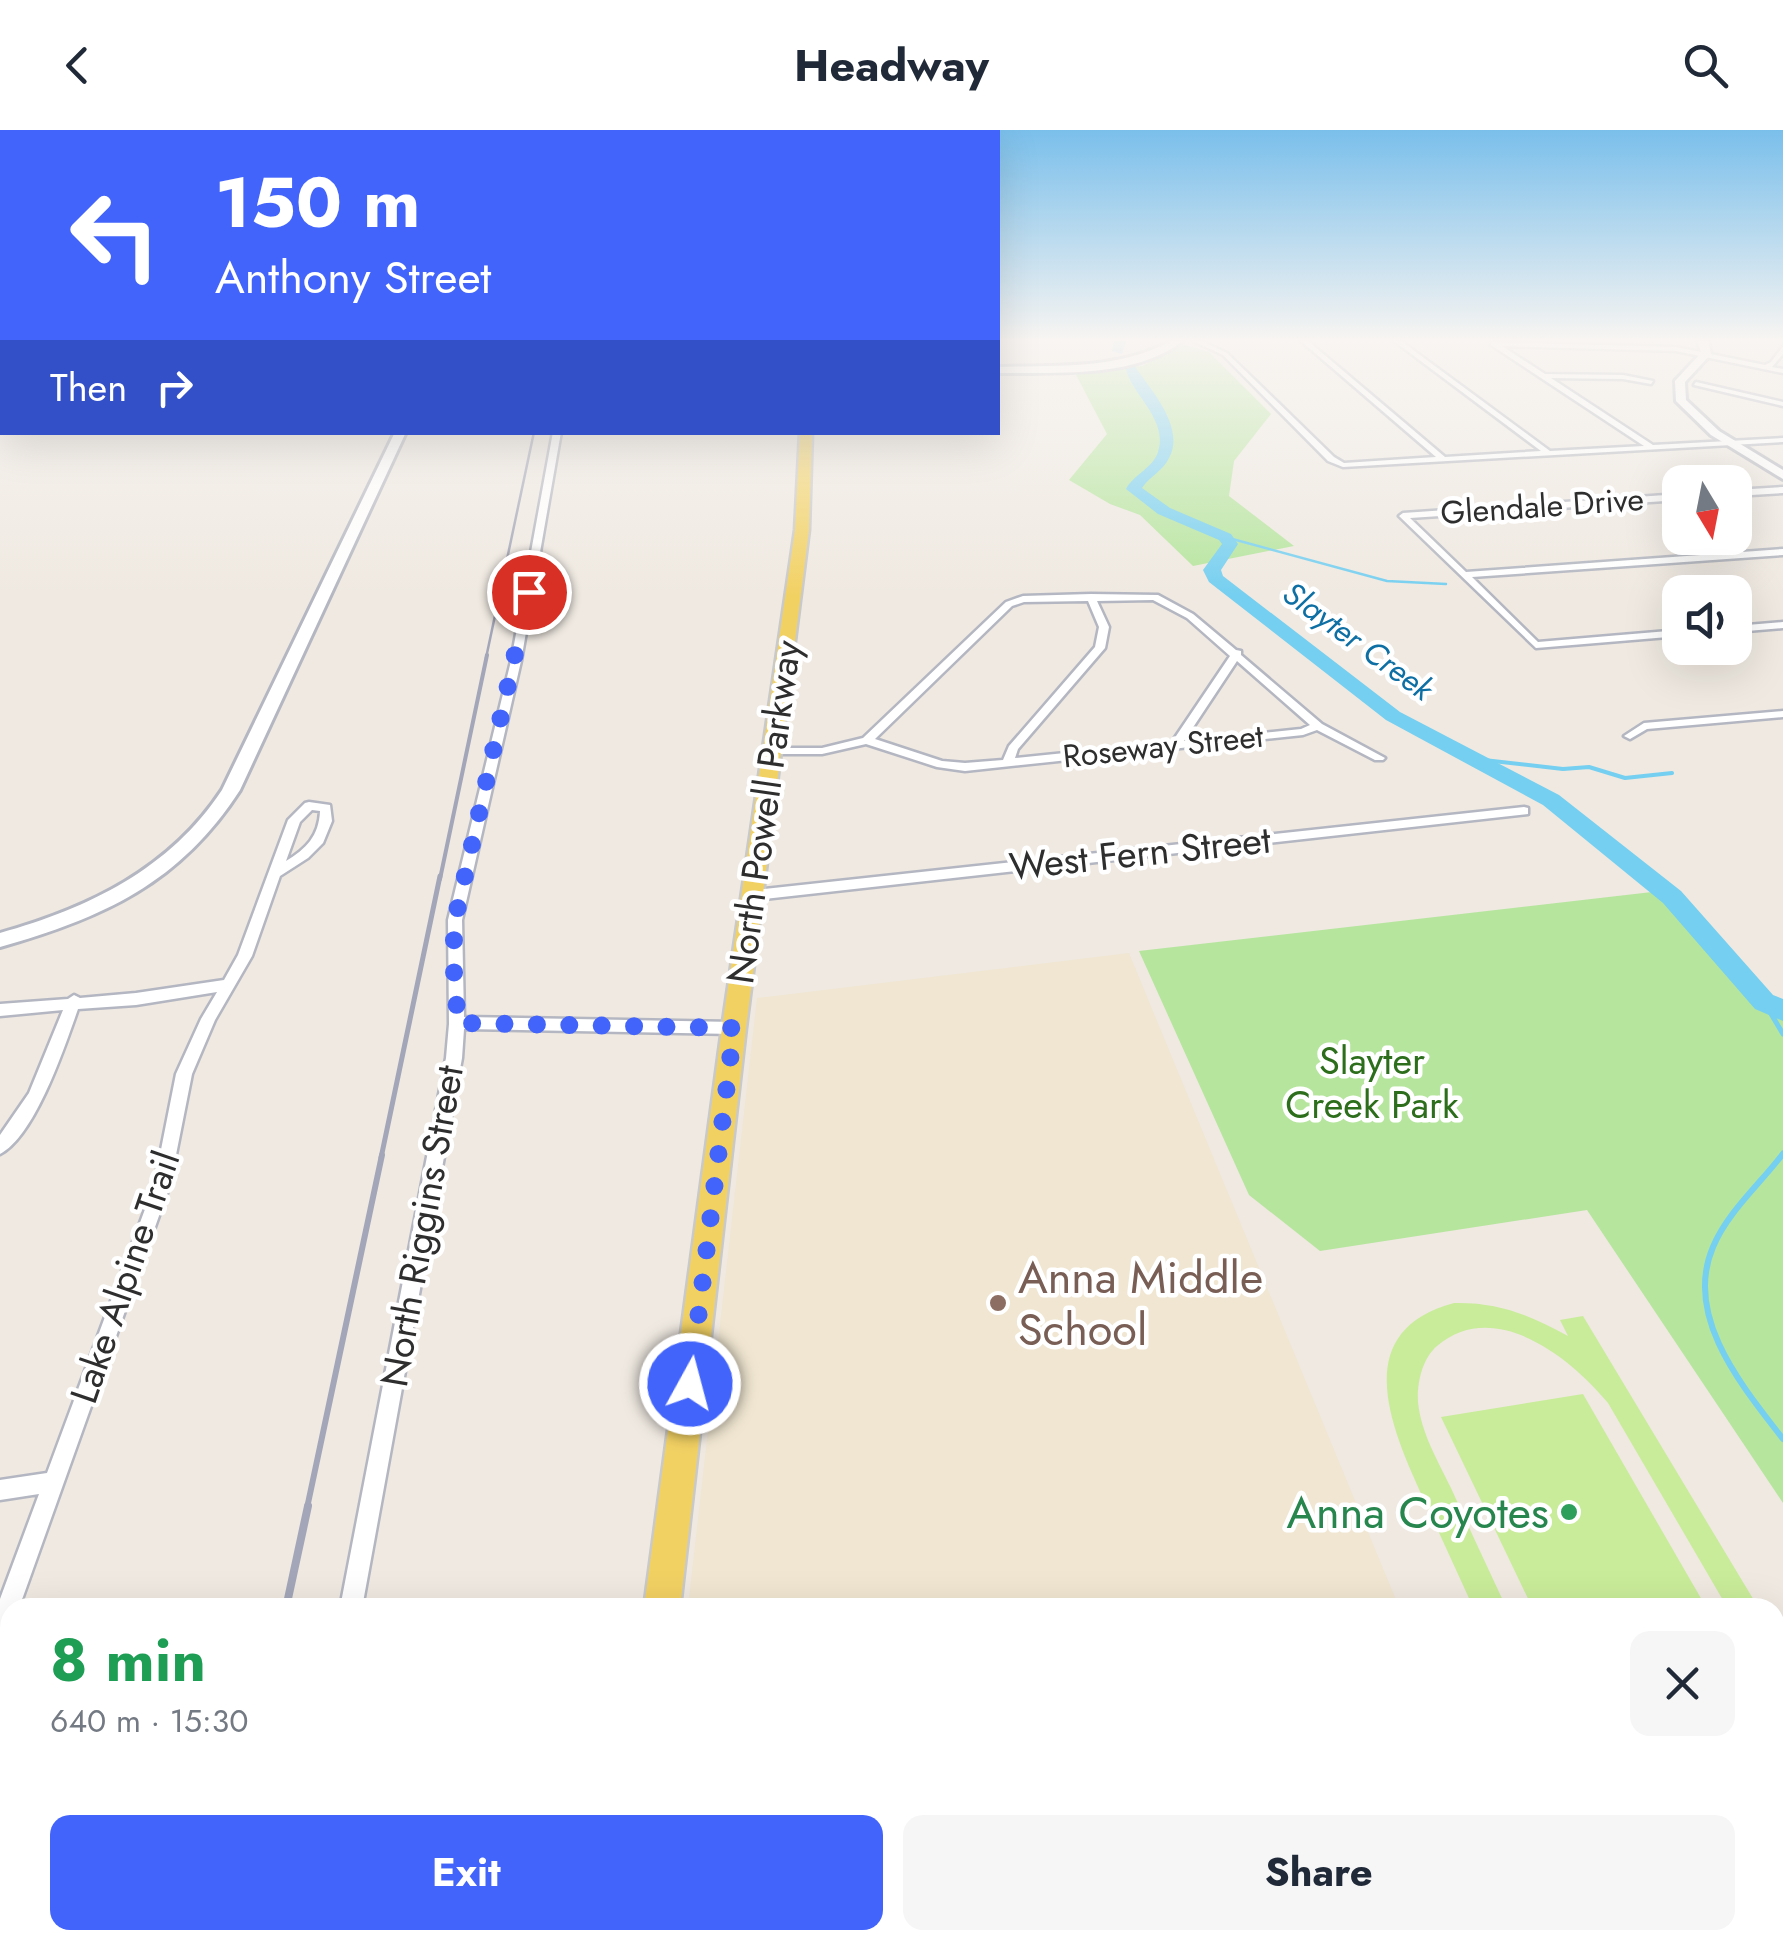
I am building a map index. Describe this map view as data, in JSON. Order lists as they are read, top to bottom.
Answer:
{
  "streets": {
    "main road": ["North Powell Parkway"],
    "street": [
      "Glendale Drive",
      "Roseway Street",
      "West Fern Street",
      "North Riggins Street",
      "Lake Alpine Trail"
    ]
  },
  "crossings": [
    ["North Powell Parkway", "West Fern Street"]
  ],
  "water": ["Slayter Creek"],
  "parks": ["Slayter Creek Park"],
  "places": ["Anna Middle School", "Anna Coyotes"],
  "north": "bottom",
  "page": {
    "header": "Headway",
    "turn": ["150 m", "Anthony Street"],
    "then": "Then",
    "heading": ["8 min", "640 m · 15:30"],
    "buttons": ["Exit", "Share"]
  }
}
